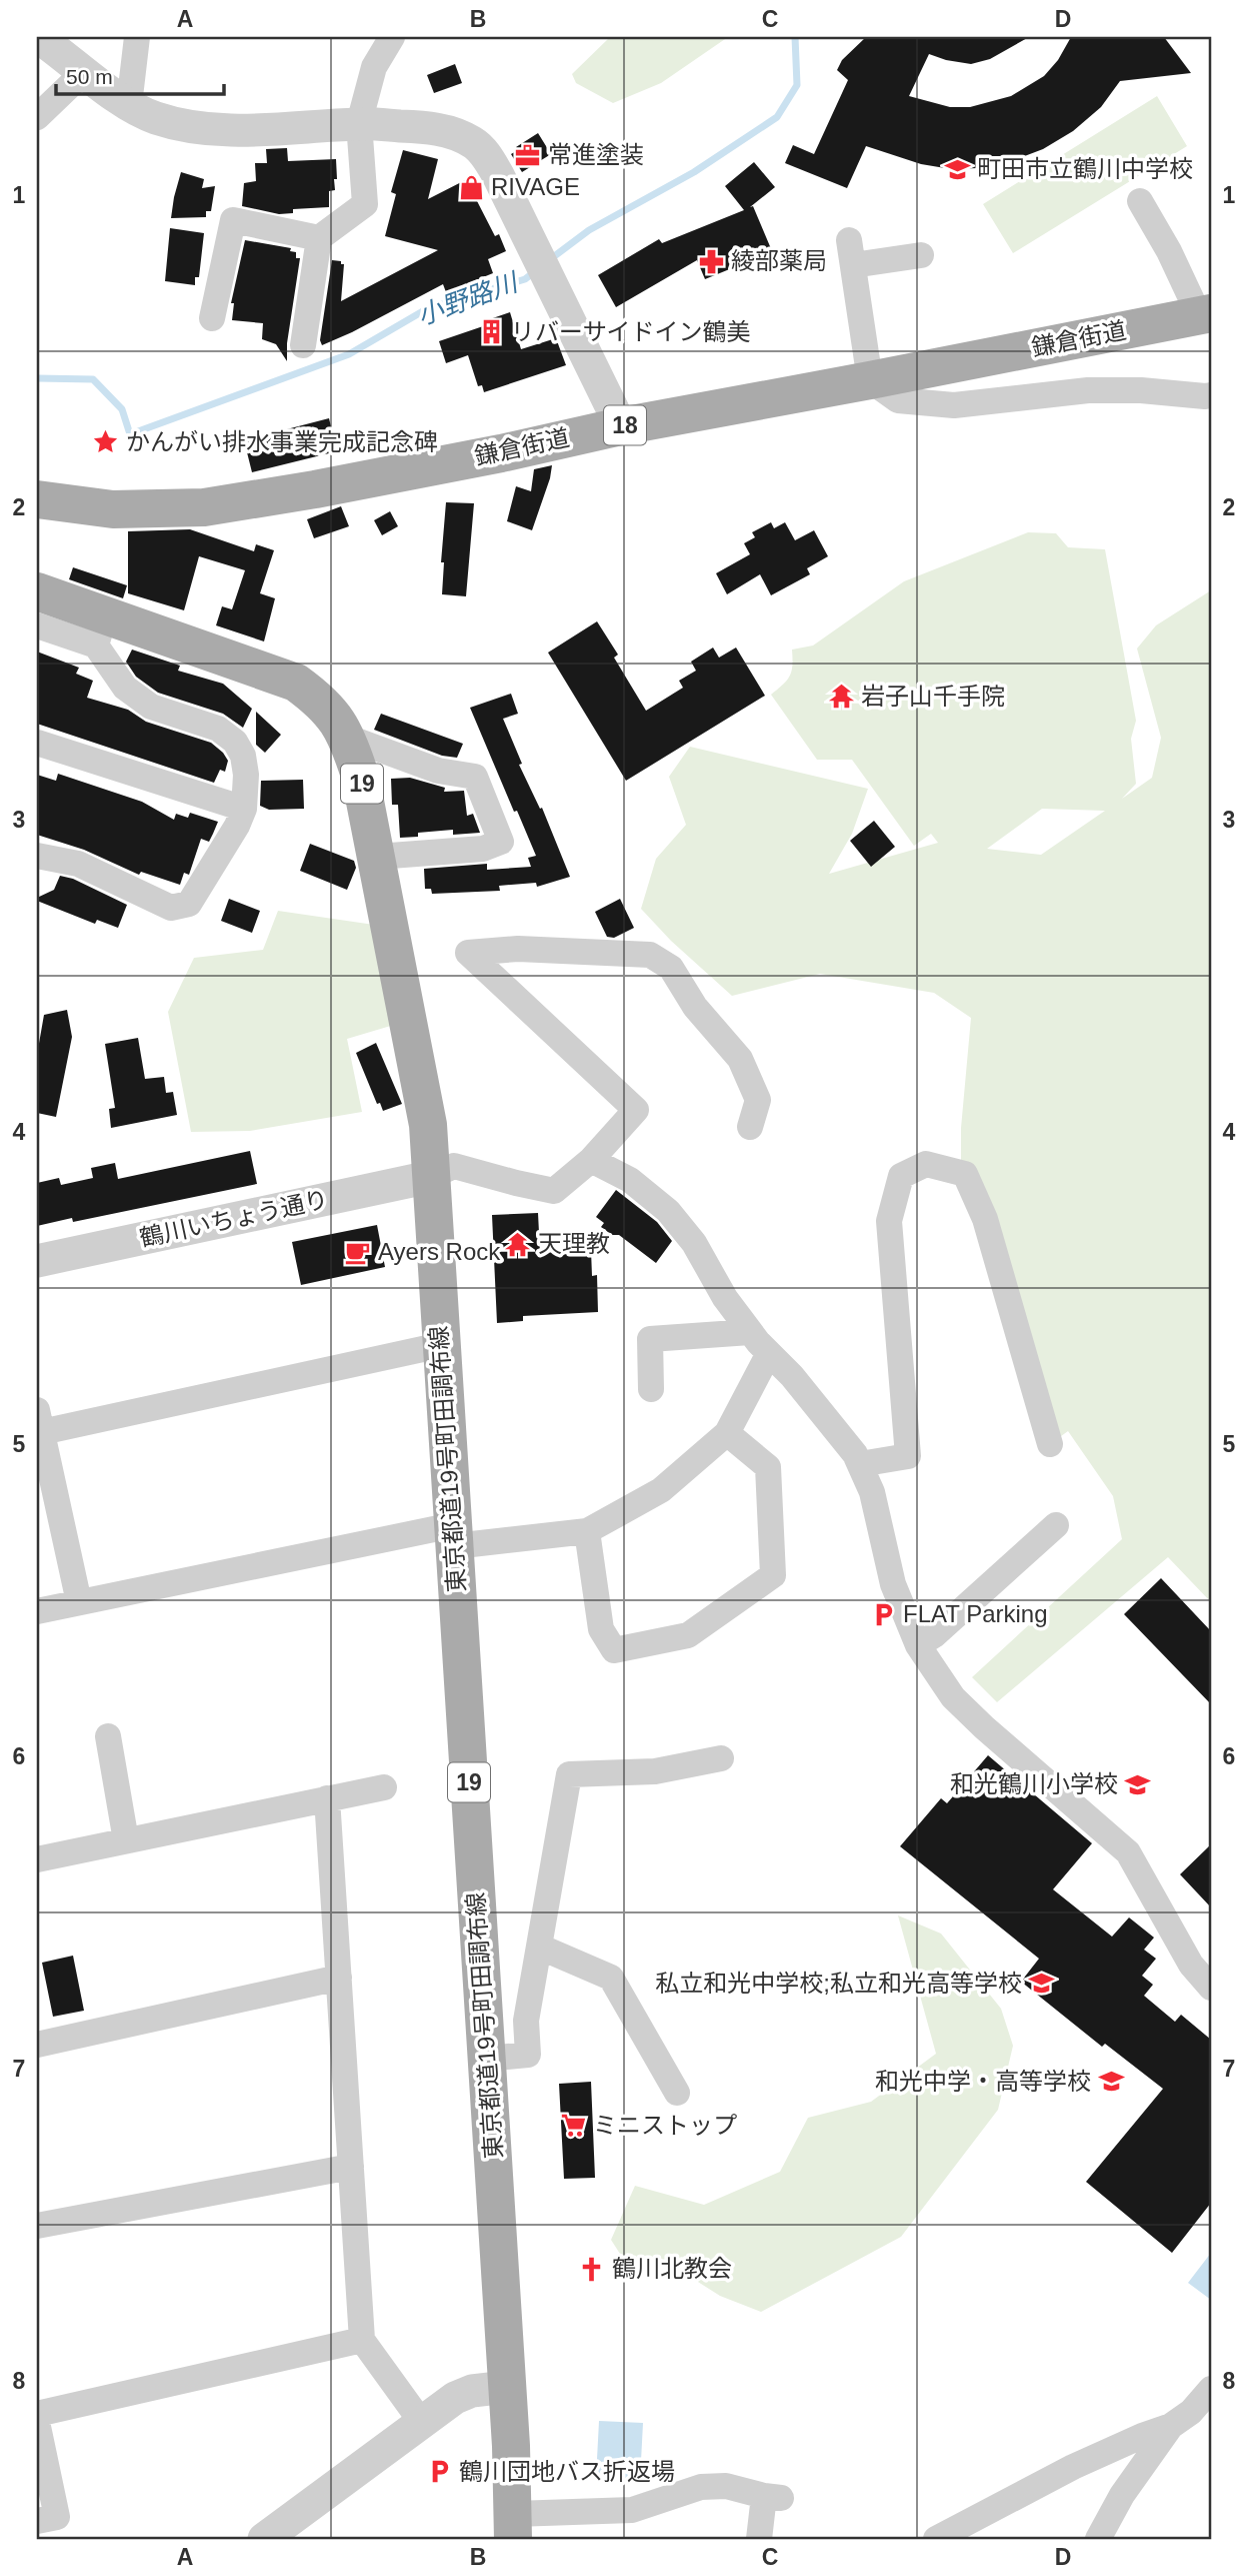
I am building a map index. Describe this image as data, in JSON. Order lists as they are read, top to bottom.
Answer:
{
  "streets": {
    "main road": [
      "鎌倉街道",
      "18",
      "19",
      "東京都道19号町田調布線"
    ],
    "street": ["鶴川いちょう通り"]
  },
  "crossings": [
    ["鶴川いちょう通り", "東京都道19号町田調布線"]
  ],
  "water": ["小野路川"],
  "places": {
    "office": ["常進塗装"],
    "school or university": [
      "町田市立鶴川中学校",
      "和光鶴川小学校",
      "私立和光中学校;私立和光高等学校",
      "和光中学・高等学校"
    ],
    "shop": ["RIVAGE"],
    "pharmacy": ["綾部薬局"],
    "building": ["リバーサイドイン鶴美"],
    "place": ["かんがい排水事業完成記念碑"],
    "temple": ["岩子山千手院", "天理教"],
    "cafe": ["Ayers Rock"],
    "parking": ["FLAT Parking", "鶴川団地バス折返場"],
    "supermarket": ["ミニストップ"],
    "church": ["鶴川北教会"]
  },
  "scale_bar": "50 m",
  "grid": {
    "columns": [
      "A",
      "B",
      "C",
      "D"
    ],
    "rows": [
      "1",
      "2",
      "3",
      "4",
      "5",
      "6",
      "7",
      "8"
    ]
  }
}
